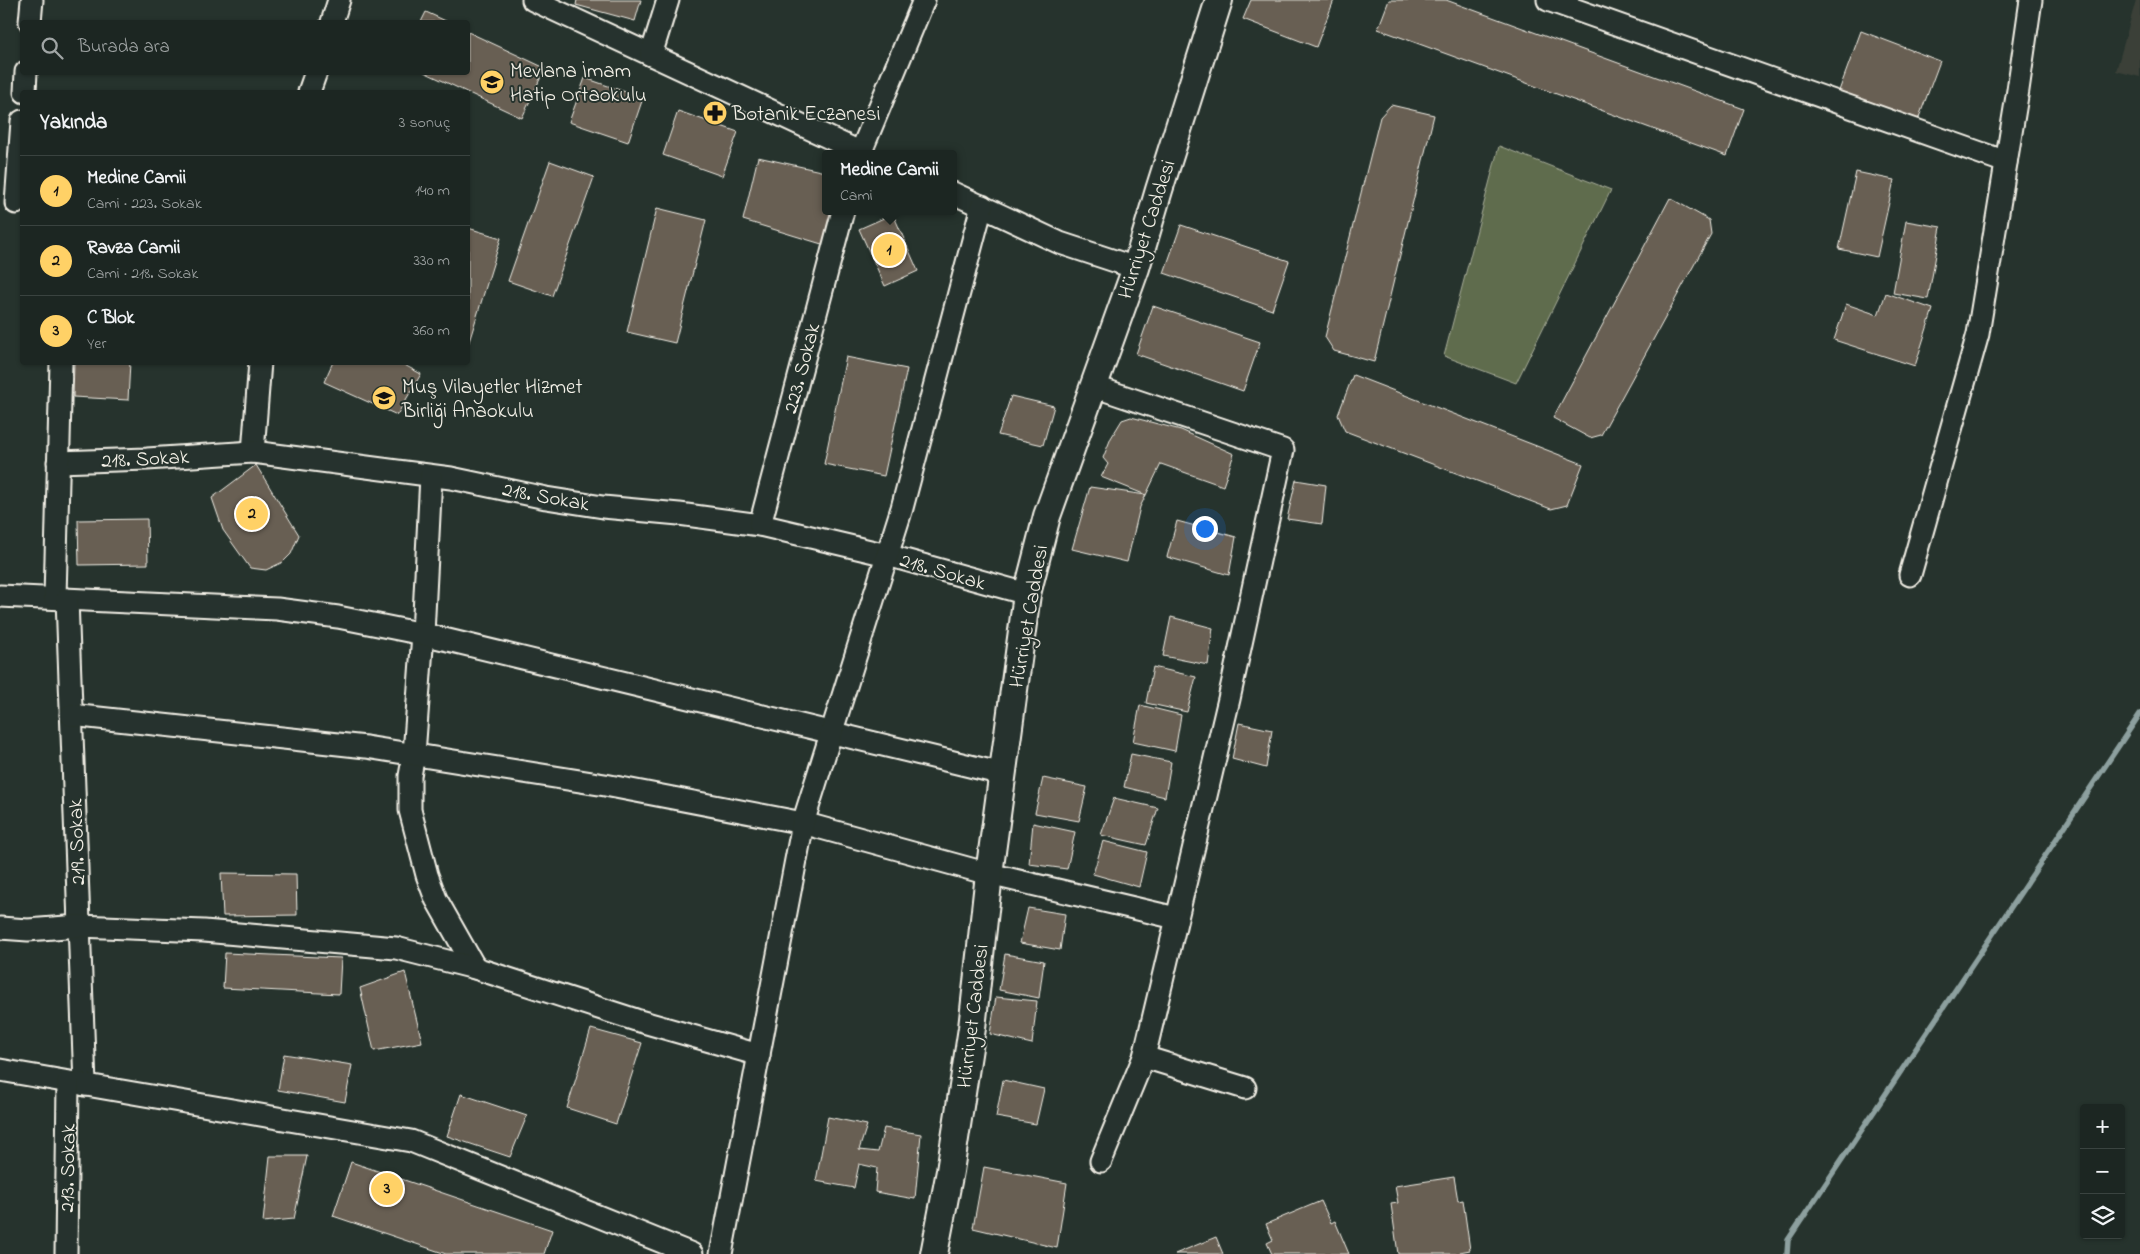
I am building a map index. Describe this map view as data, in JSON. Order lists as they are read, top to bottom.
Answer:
{
  "streets": {
    "street": [
      "Hürriyet Caddesi",
      "223. Sokak",
      "218. Sokak",
      "219. Sokak",
      "213. Sokak"
    ]
  },
  "crossings": [
    ["Hürriyet Caddesi", "218. Sokak"],
    ["223. Sokak", "218. Sokak"],
    ["218. Sokak", "219. Sokak"],
    ["219. Sokak", "213. Sokak"]
  ],
  "places": {
    "school or university": ["Mevlana İmam Hatip Ortaokulu", "Muş Vilayetler Hizmet Birliği Anaokulu"],
    "pharmacy": ["Botanik Eczanesi"]
  },
  "page": {
    "search": "Burada ara",
    "heading": ["Yakında", "3 sonuç"],
    "popup": ["Medine Camii", "Cami"],
    "list": [
      {
        "mark": "1",
        "name": "Medine Camii",
        "note": "Cami · 223. Sokak",
        "value": "140 m"
      },
      {
        "mark": "2",
        "name": "Ravza Camii",
        "note": "Cami · 218. Sokak",
        "value": "330 m"
      },
      {
        "mark": "3",
        "name": "C Blok",
        "note": "Yer",
        "value": "360 m"
      }
    ],
    "pins": ["1", "2", "3"],
    "map_buttons": ["+", "−"]
  }
}
